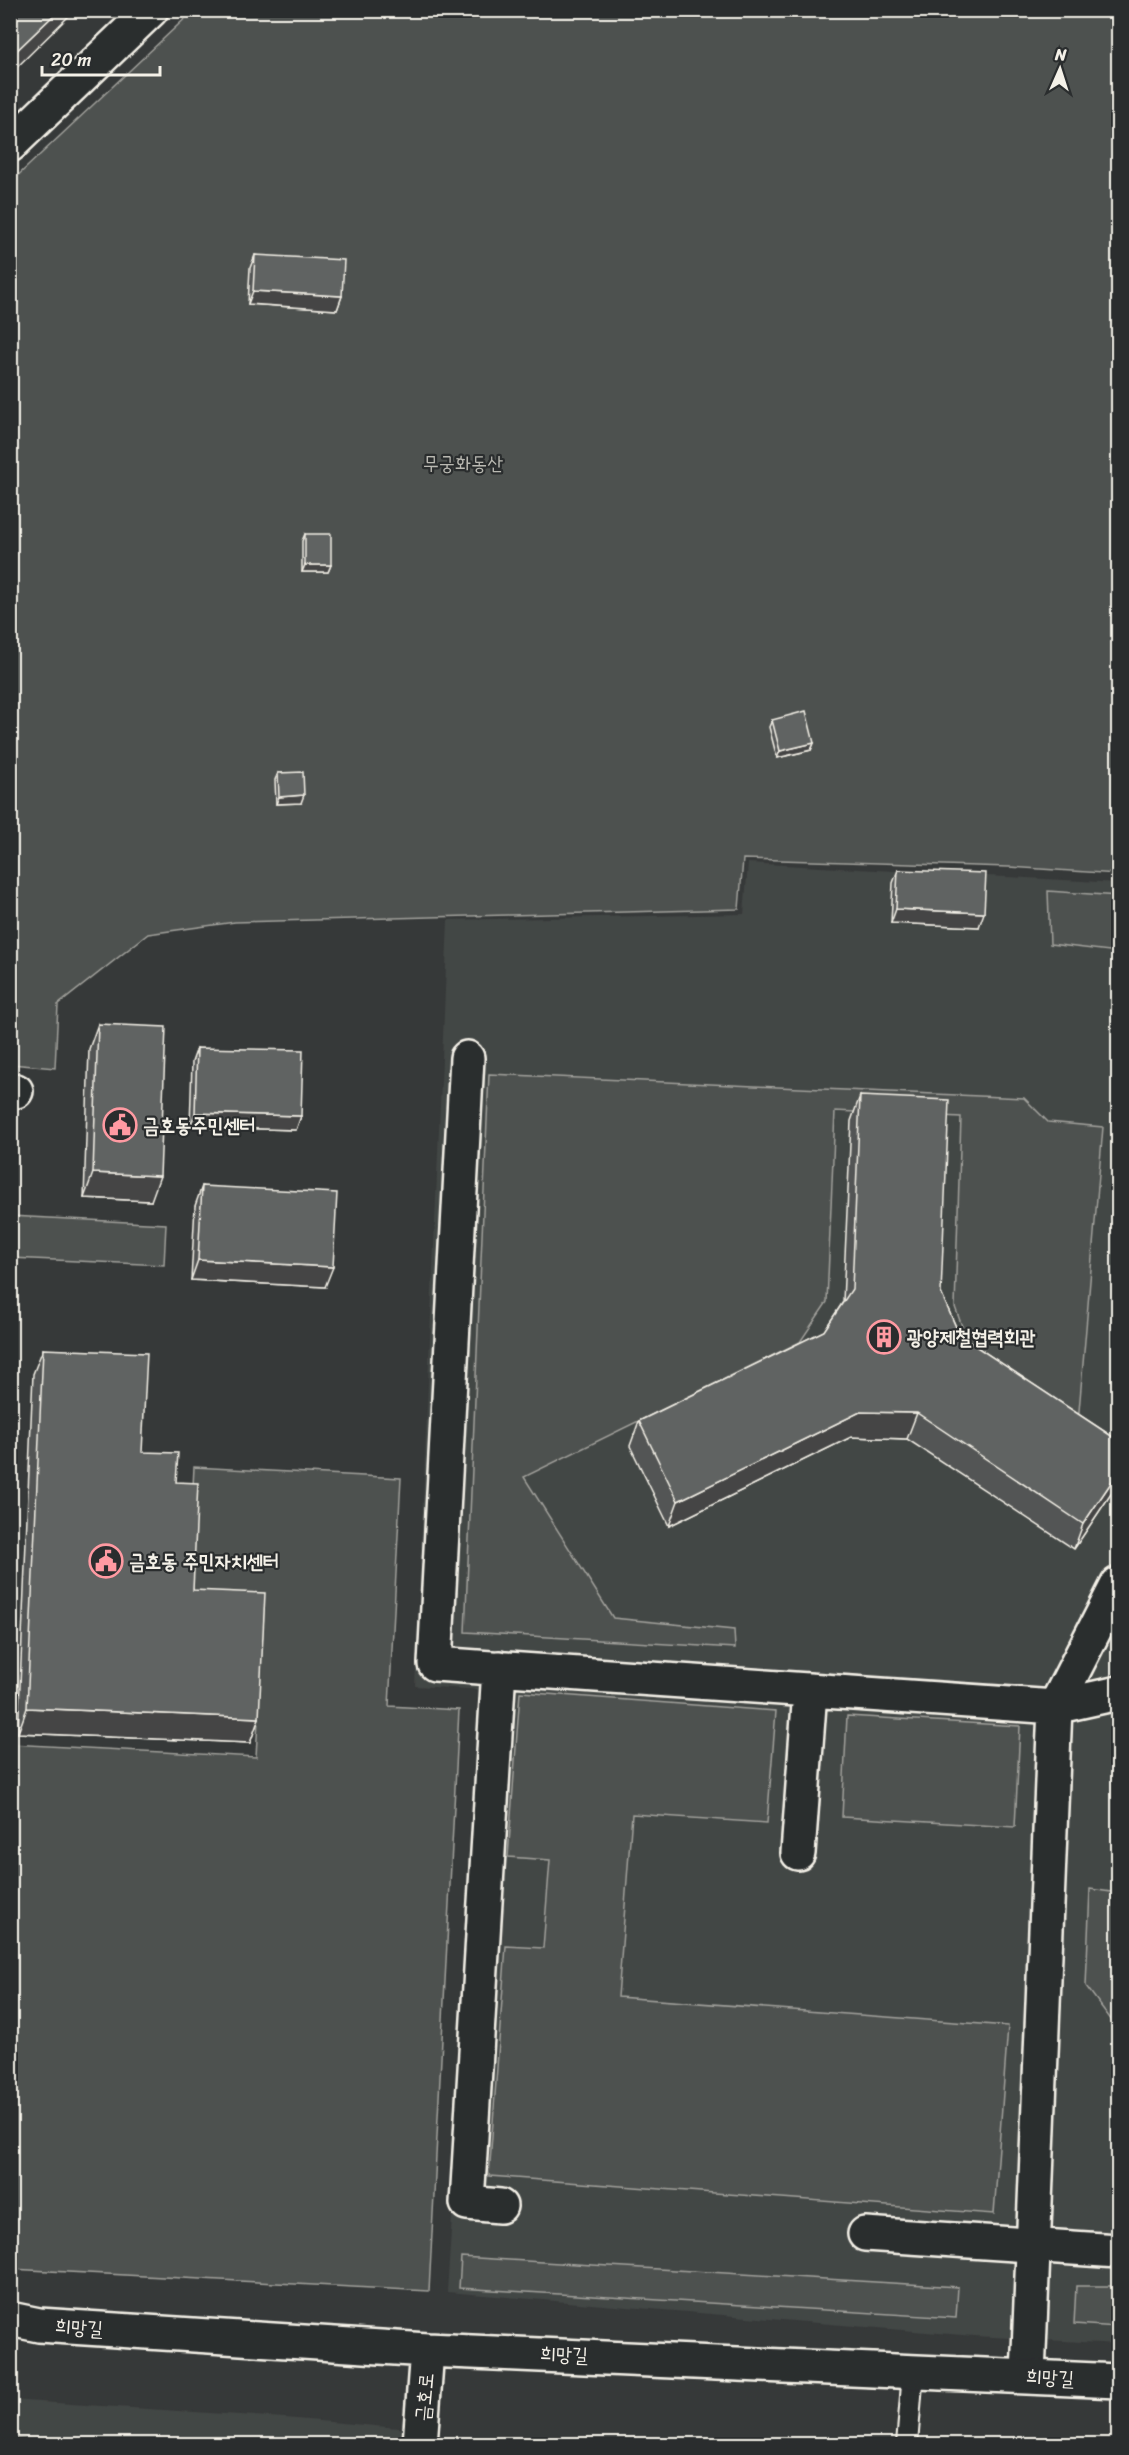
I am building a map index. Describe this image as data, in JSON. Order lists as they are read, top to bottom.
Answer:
{
  "streets": {
    "street": ["희망길", "금호로"]
  },
  "crossings": [
    ["희망길", "금호로"]
  ],
  "parks": ["무궁화동산"],
  "places": {
    "public building": ["금호동주민센터", "금호동 주민자치센터"],
    "building": ["광양제철협력회관"]
  },
  "scale_bar": "20 m",
  "north": "top"
}
